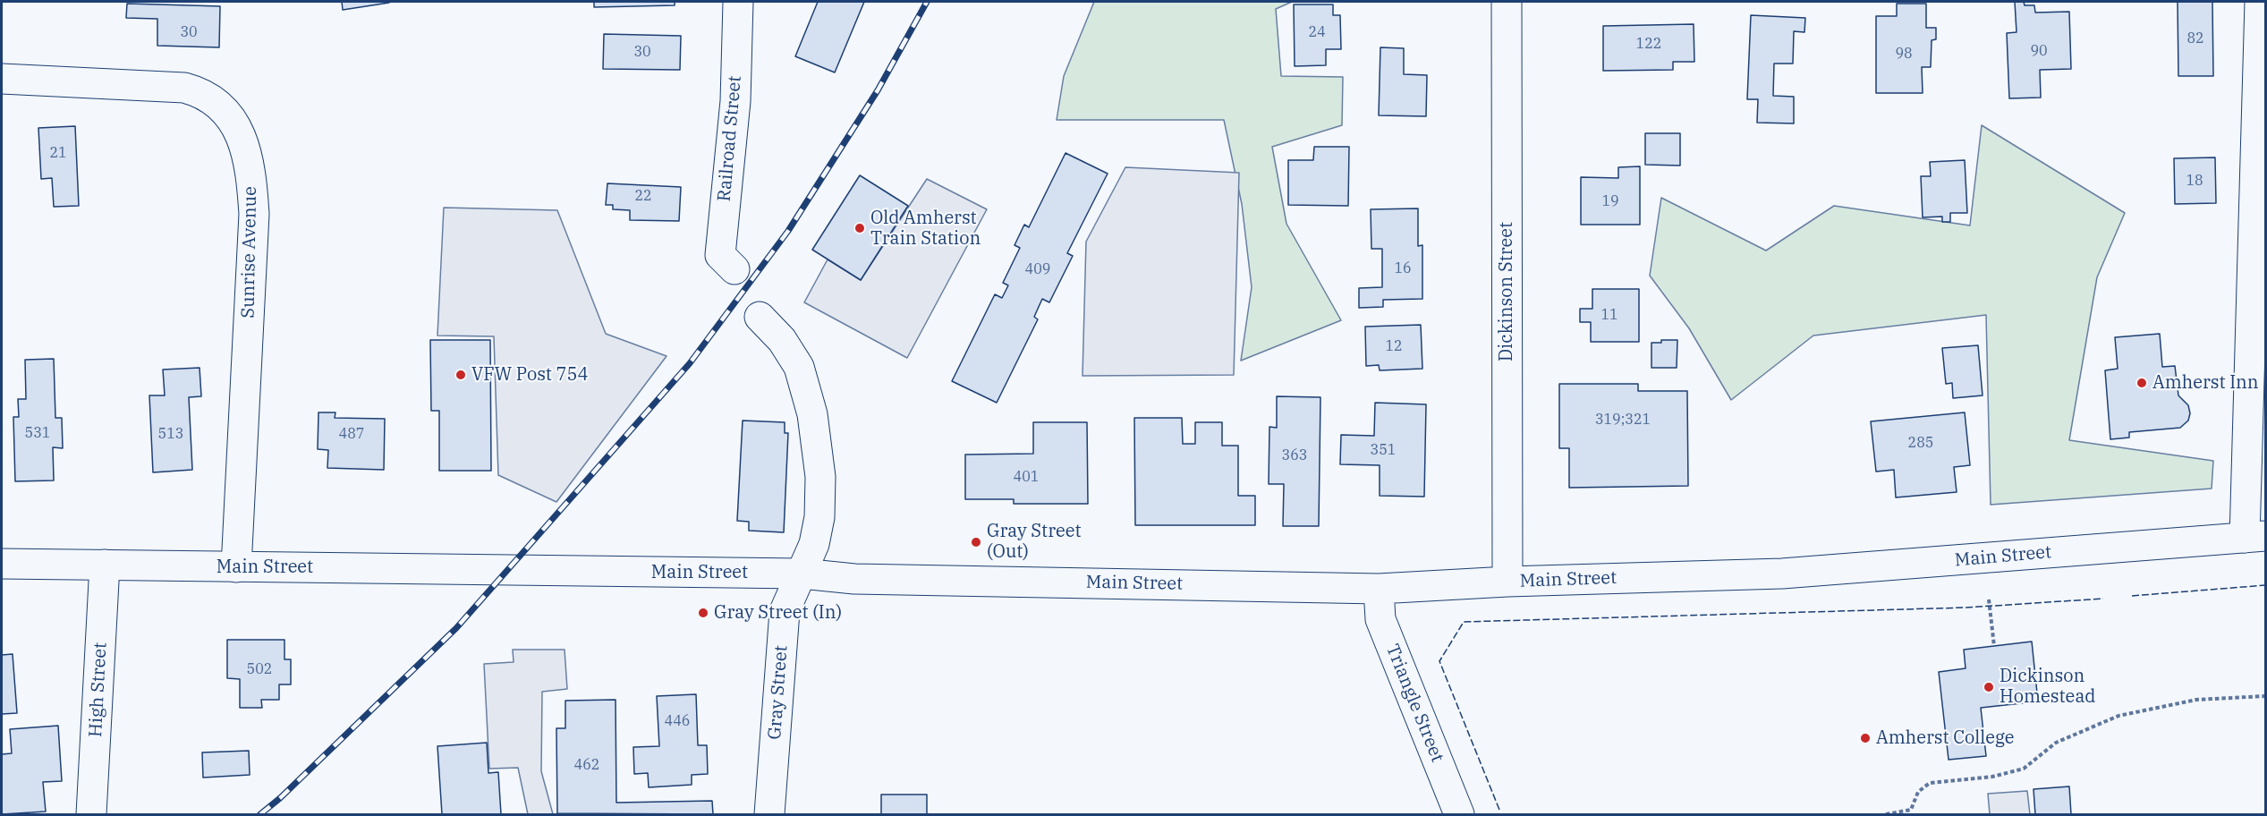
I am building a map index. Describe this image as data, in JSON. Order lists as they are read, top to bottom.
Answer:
{
  "streets": {
    "main road": [
      "Railroad Street",
      "Sunrise Avenue",
      "Dickinson Street",
      "Main Street",
      "High Street",
      "Gray Street",
      "Triangle Street"
    ]
  },
  "crossings": [
    ["Sunrise Avenue", "Main Street"],
    ["Dickinson Street", "Main Street"],
    ["Main Street", "High Street"],
    ["Main Street", "Gray Street"],
    ["Main Street", "Triangle Street"]
  ],
  "places": [
    "Old Amherst Train Station",
    "VFW Post 754",
    "Amherst Inn",
    "Gray Street (Out)",
    "Gray Street (In)",
    "Dickinson Homestead",
    "Amherst College"
  ],
  "house_numbers": [
    "30",
    "24",
    "82",
    "122",
    "90",
    "30",
    "98",
    "21",
    "18",
    "22",
    "19",
    "16",
    "409",
    "11",
    "12",
    "319;321",
    "531",
    "513",
    "487",
    "285",
    "351",
    "363",
    "401",
    "502",
    "446",
    "462"
  ]
}
